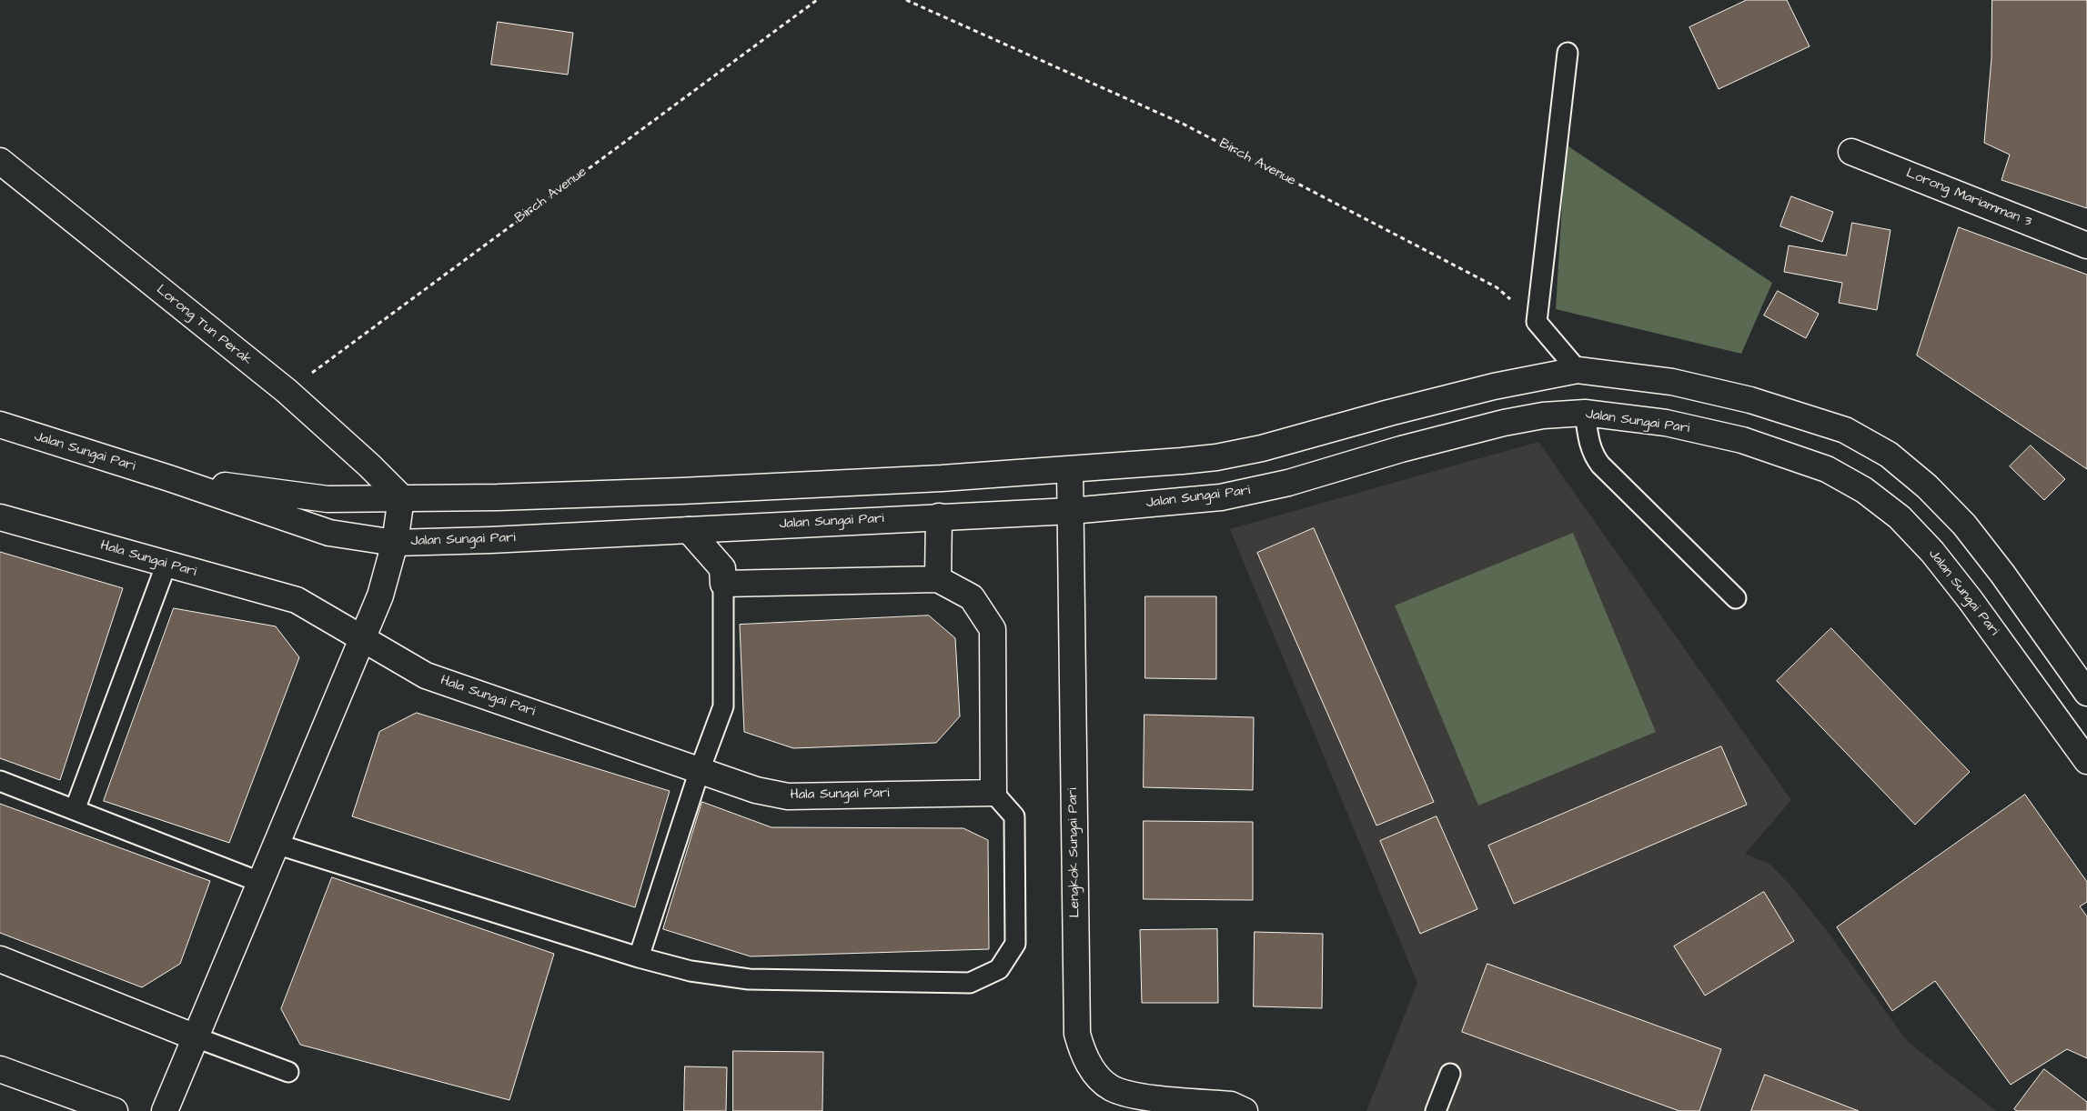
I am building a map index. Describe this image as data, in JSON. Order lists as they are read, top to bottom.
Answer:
{
  "streets": {
    "main road": [
      "Lorong Mariamman 3",
      "Lorong Tun Perak",
      "Jalan Sungai Pari",
      "Hala Sungai Pari",
      "Lengkok Sungai Pari"
    ],
    "path": ["Birch Avenue"]
  },
  "crossings": [
    ["Birch Avenue", "Lorong Tun Perak"],
    ["Lorong Tun Perak", "Jalan Sungai Pari"],
    ["Jalan Sungai Pari", "Lengkok Sungai Pari"]
  ]
}
